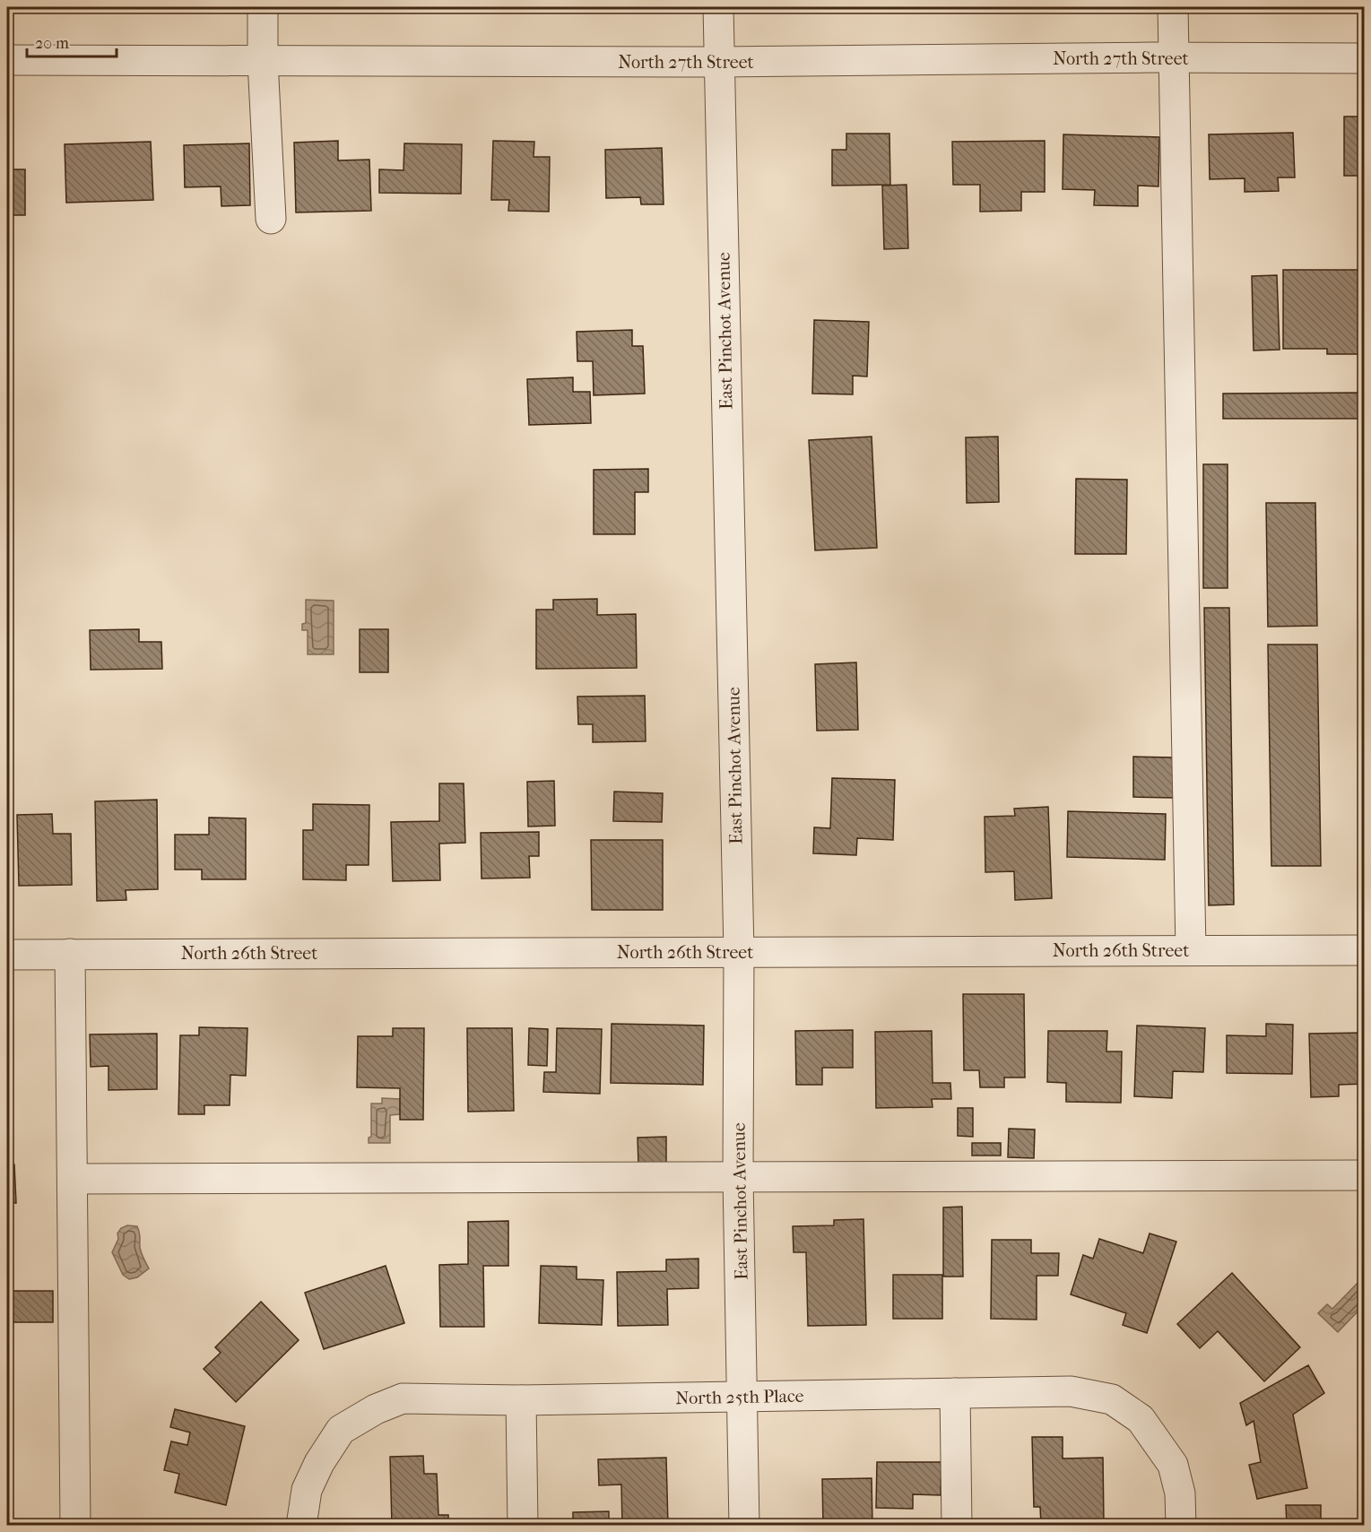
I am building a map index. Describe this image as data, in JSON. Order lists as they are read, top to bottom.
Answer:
{
  "streets": {
    "street": [
      "North 27th Street",
      "East Pinchot Avenue",
      "North 26th Street",
      "North 25th Place"
    ]
  },
  "crossings": [
    ["North 27th Street", "East Pinchot Avenue"],
    ["East Pinchot Avenue", "North 26th Street"],
    ["East Pinchot Avenue", "North 25th Place"]
  ],
  "scale_bar": "20 m"
}
